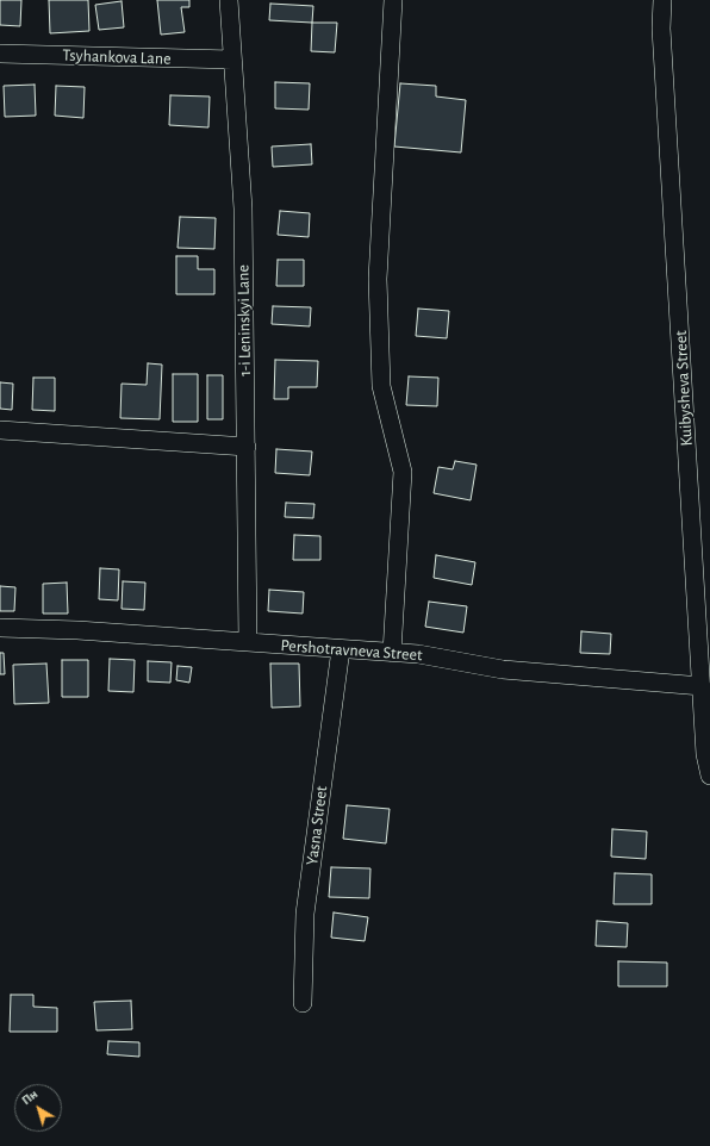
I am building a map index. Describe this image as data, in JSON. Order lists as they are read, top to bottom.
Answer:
{
  "streets": {
    "street": [
      "Tsyhankova Lane",
      "1-i Leninskyi Lane",
      "Kuibysheva Street",
      "Pershotravneva Street",
      "Yasna Street"
    ]
  },
  "crossings": [
    ["Tsyhankova Lane", "1-i Leninskyi Lane"],
    ["1-i Leninskyi Lane", "Pershotravneva Street"],
    ["Kuibysheva Street", "Pershotravneva Street"],
    ["Pershotravneva Street", "Yasna Street"]
  ],
  "north": "top left"
}
